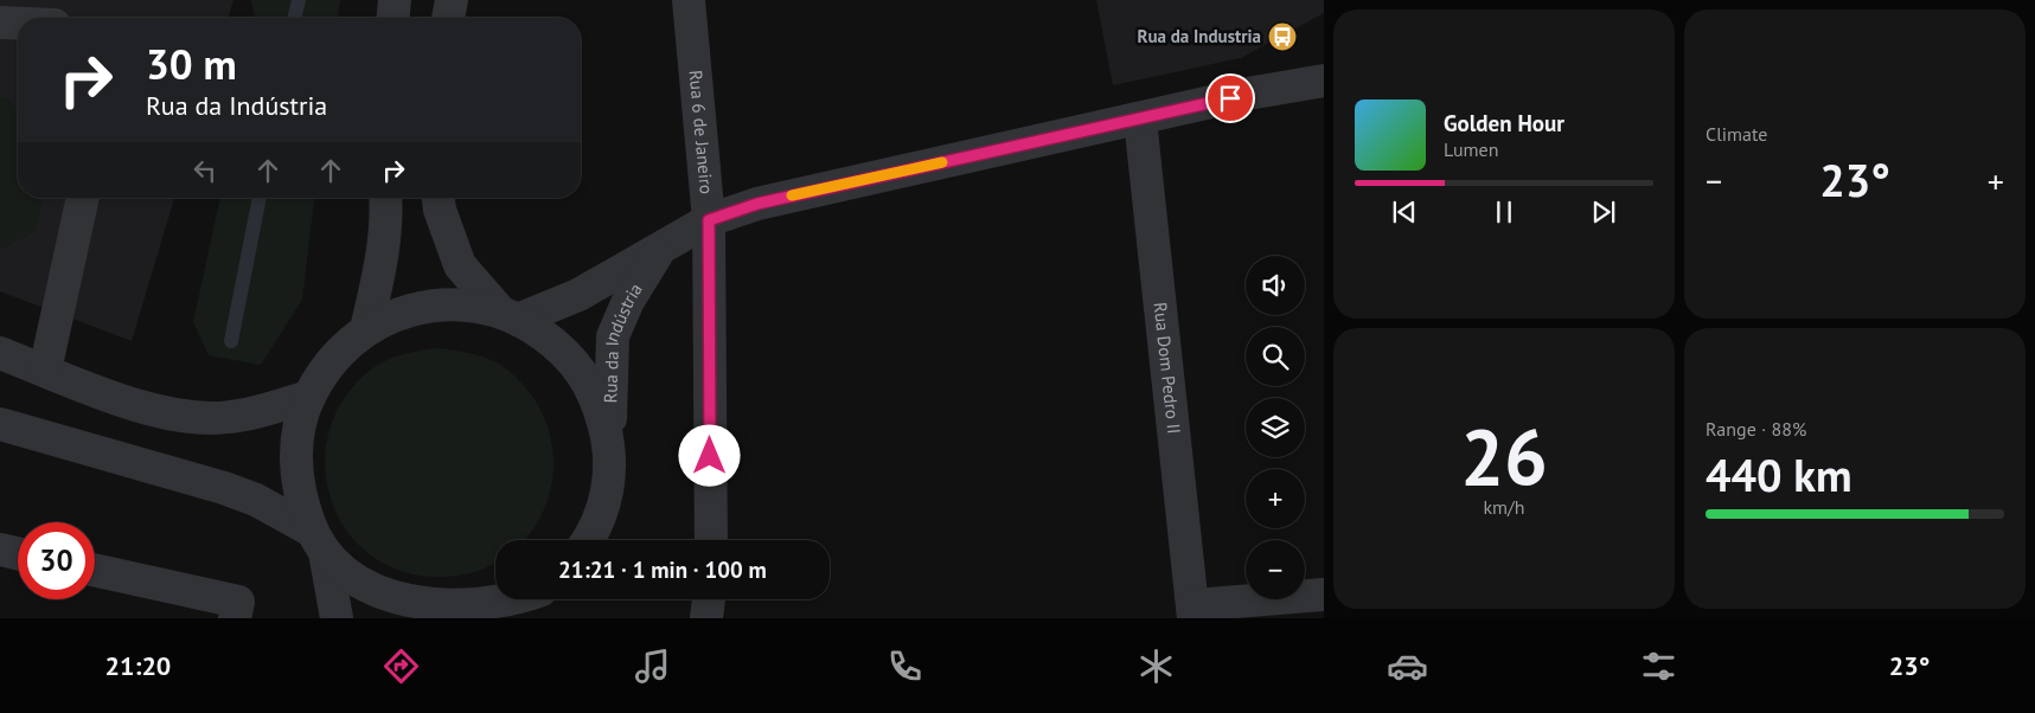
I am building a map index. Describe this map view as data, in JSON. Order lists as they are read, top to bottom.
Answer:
{
  "streets": {
    "street": ["Rua 6 de Janeiro", "Rua da Indústria", "Rua Dom Pedro II"]
  },
  "crossings": [
    ["Rua 6 de Janeiro", "Rua da Indústria"],
    ["Rua da Indústria", "Rua Dom Pedro II"]
  ],
  "places": {
    "bus stop": ["Rua da Industria"]
  },
  "page": {
    "tile": [
      "Climate",
      ["26", "km/h"],
      ["Range · 88%", "440 km"]
    ],
    "turn": ["30 m", "Rua da Indústria"],
    "song": ["Golden Hour", "Lumen"],
    "heat": ["−", "23°", "+"],
    "map_buttons": ["+", "−"],
    "limit": "30",
    "trip": "21:21 · 1 min · 100 m",
    "tabs": ["21:20", "23°"]
  }
}
